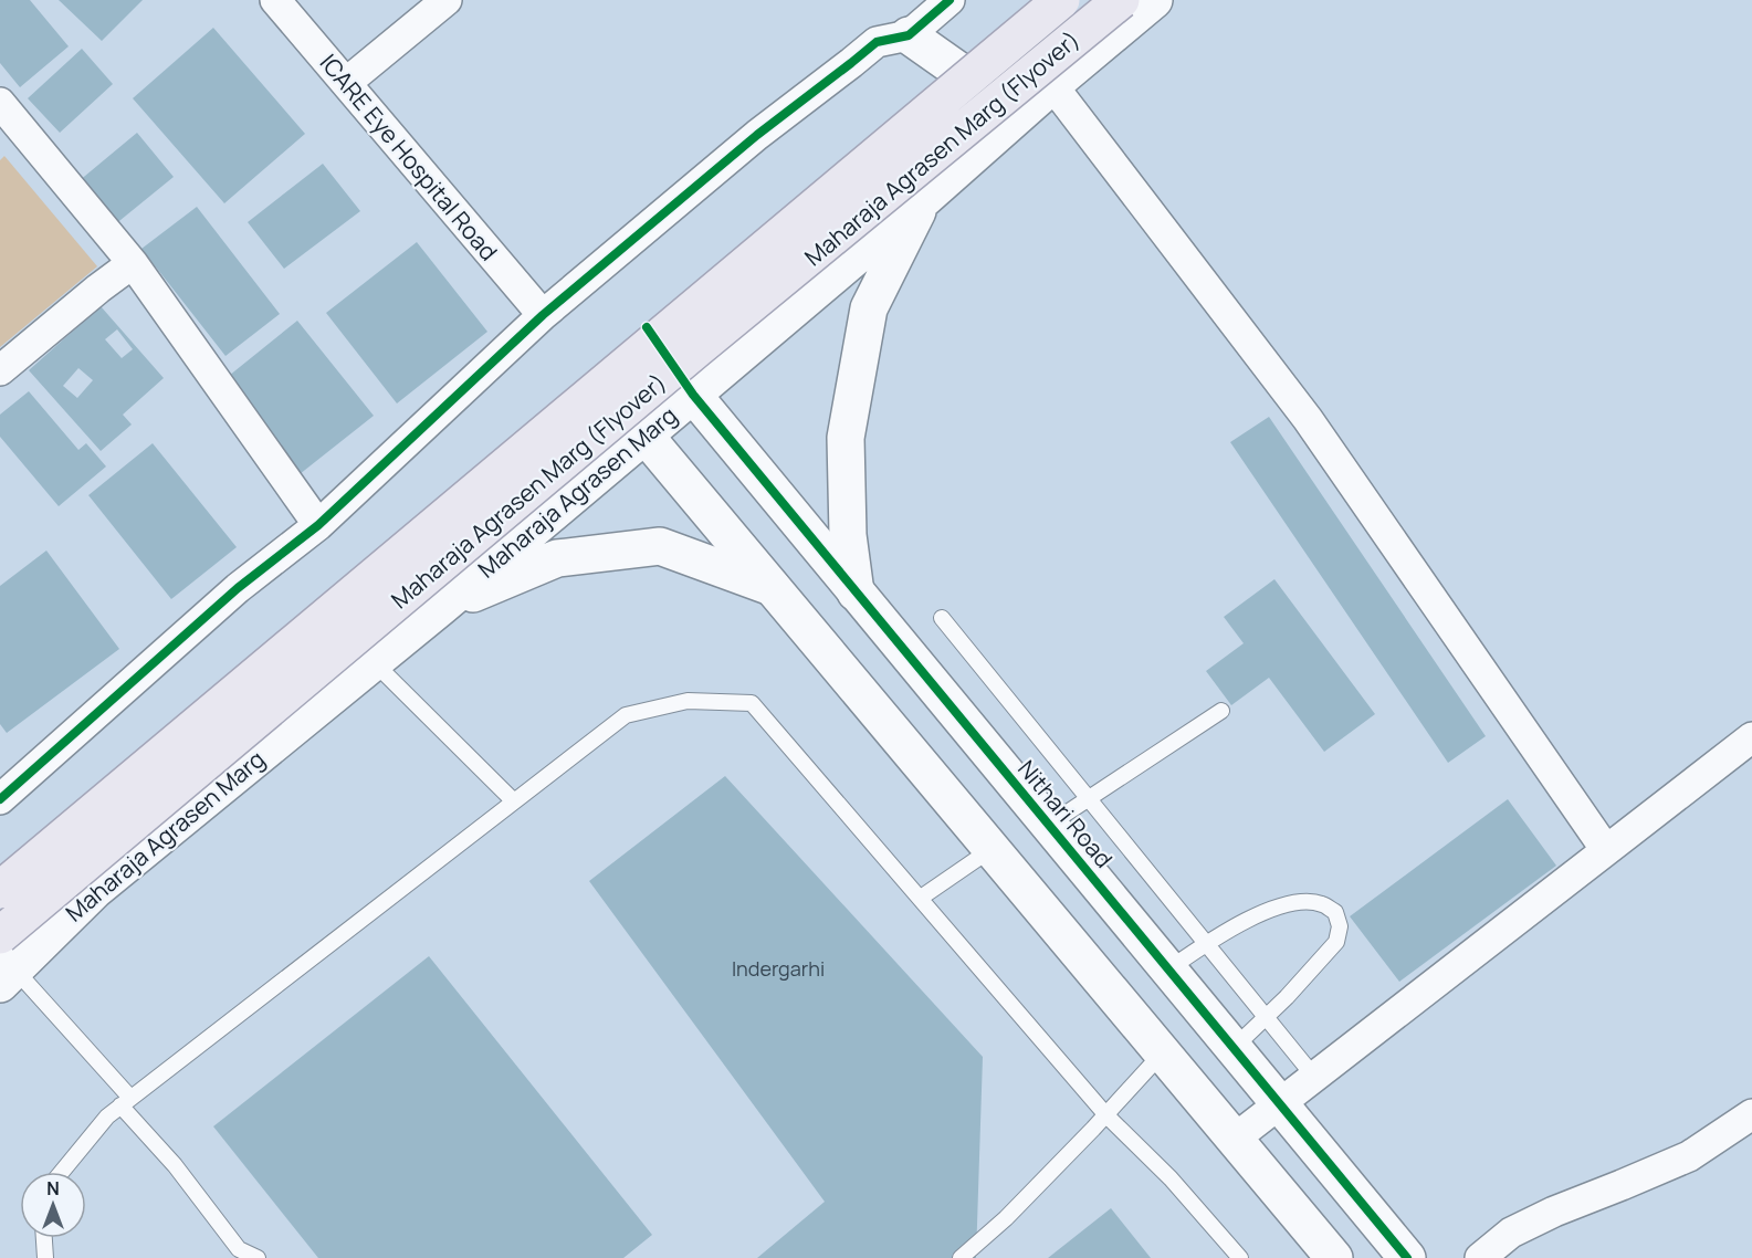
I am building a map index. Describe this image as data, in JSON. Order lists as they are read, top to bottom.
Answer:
{
  "streets": {
    "main road": ["Maharaja Agrasen Marg (Flyover)", "Maharaja Agrasen Marg", "Nithari Road"],
    "street": ["ICARE Eye Hospital Road"]
  },
  "crossings": [
    ["Maharaja Agrasen Marg", "Nithari Road"]
  ],
  "house_numbers": ["Indergarhi"],
  "north": "top"
}
